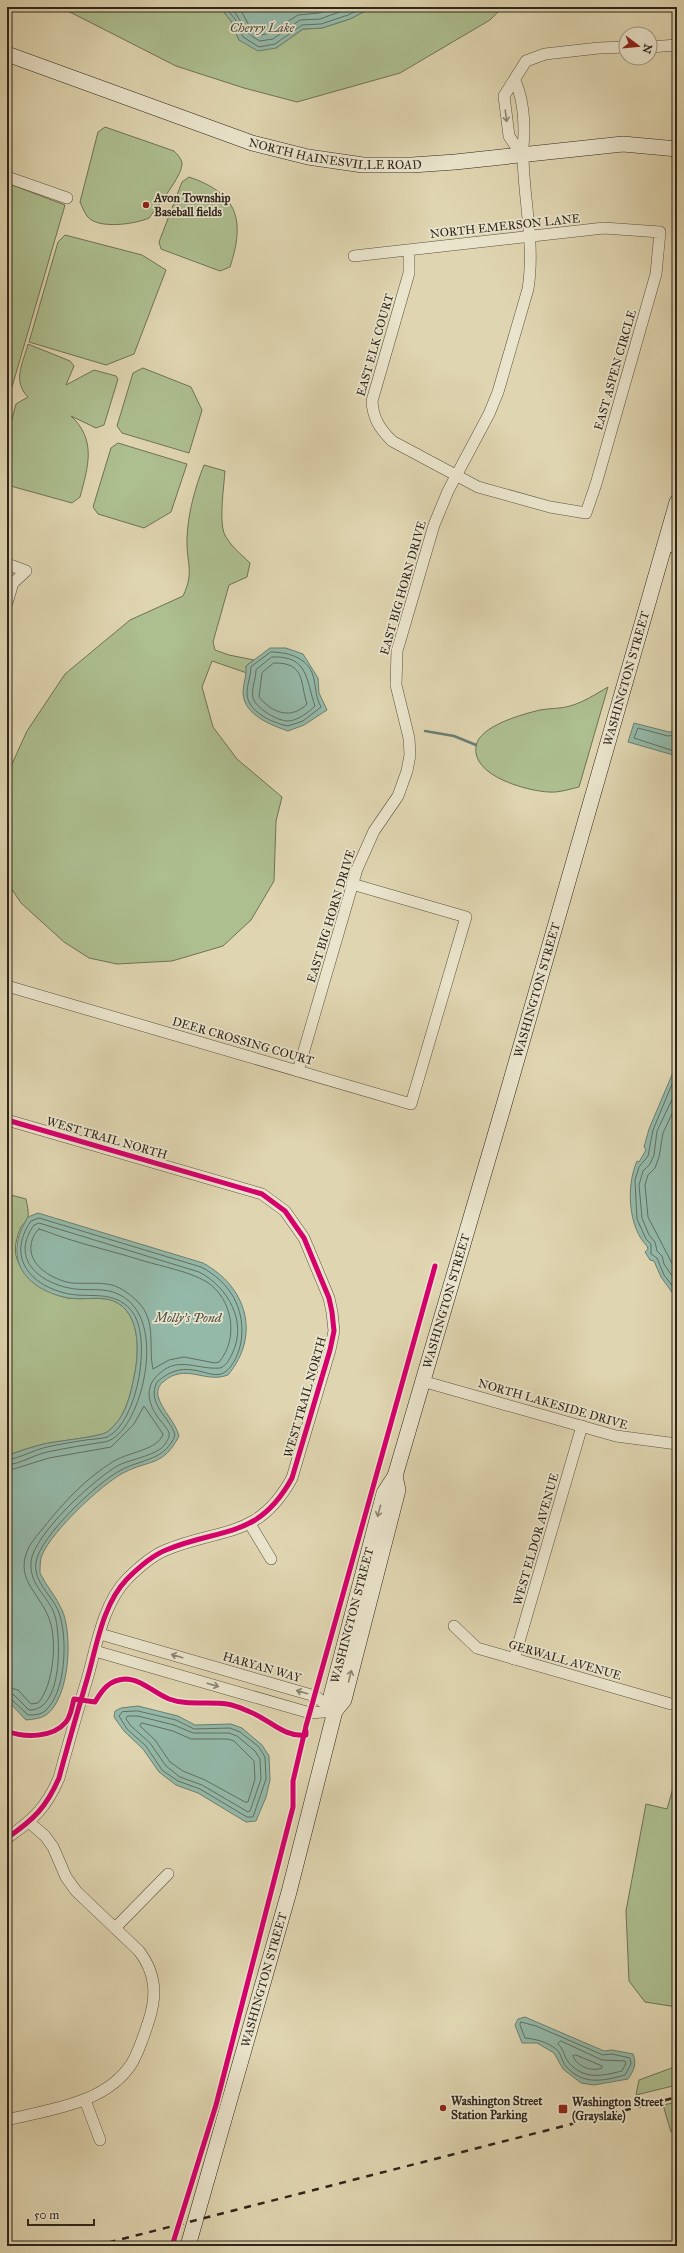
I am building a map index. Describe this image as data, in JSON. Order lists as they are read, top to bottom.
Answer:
{
  "streets": {
    "main road": ["NORTH HAINESVILLE ROAD", "WASHINGTON STREET"],
    "street": [
      "NORTH EMERSON LANE",
      "EAST ELK COURT",
      "EAST ASPEN CIRCLE",
      "EAST BIG HORN DRIVE",
      "DEER CROSSING COURT",
      "WEST TRAIL NORTH",
      "NORTH LAKESIDE DRIVE",
      "WEST ELDOR AVENUE",
      "GERWALL AVENUE",
      "HARYAN WAY"
    ]
  },
  "crossings": [
    ["NORTH HAINESVILLE ROAD", "EAST BIG HORN DRIVE"],
    ["NORTH EMERSON LANE", "EAST ELK COURT"],
    ["NORTH EMERSON LANE", "EAST ASPEN CIRCLE"],
    ["NORTH EMERSON LANE", "EAST BIG HORN DRIVE"],
    ["EAST ELK COURT", "EAST ASPEN CIRCLE"],
    ["EAST ELK COURT", "EAST BIG HORN DRIVE"],
    ["EAST BIG HORN DRIVE", "DEER CROSSING COURT"],
    ["WASHINGTON STREET", "NORTH LAKESIDE DRIVE"],
    ["WASHINGTON STREET", "HARYAN WAY"],
    ["WEST TRAIL NORTH", "HARYAN WAY"],
    ["NORTH LAKESIDE DRIVE", "WEST ELDOR AVENUE"],
    ["WEST ELDOR AVENUE", "GERWALL AVENUE"]
  ],
  "water": ["Cherry Lake", "Molly's Pond"],
  "places": {
    "other": ["Avon Township Baseball fields", "Washington Street Station Parking"],
    "transit": ["Washington Street (Grayslake)"]
  },
  "scale_bar": "50 m",
  "north": "right"
}
